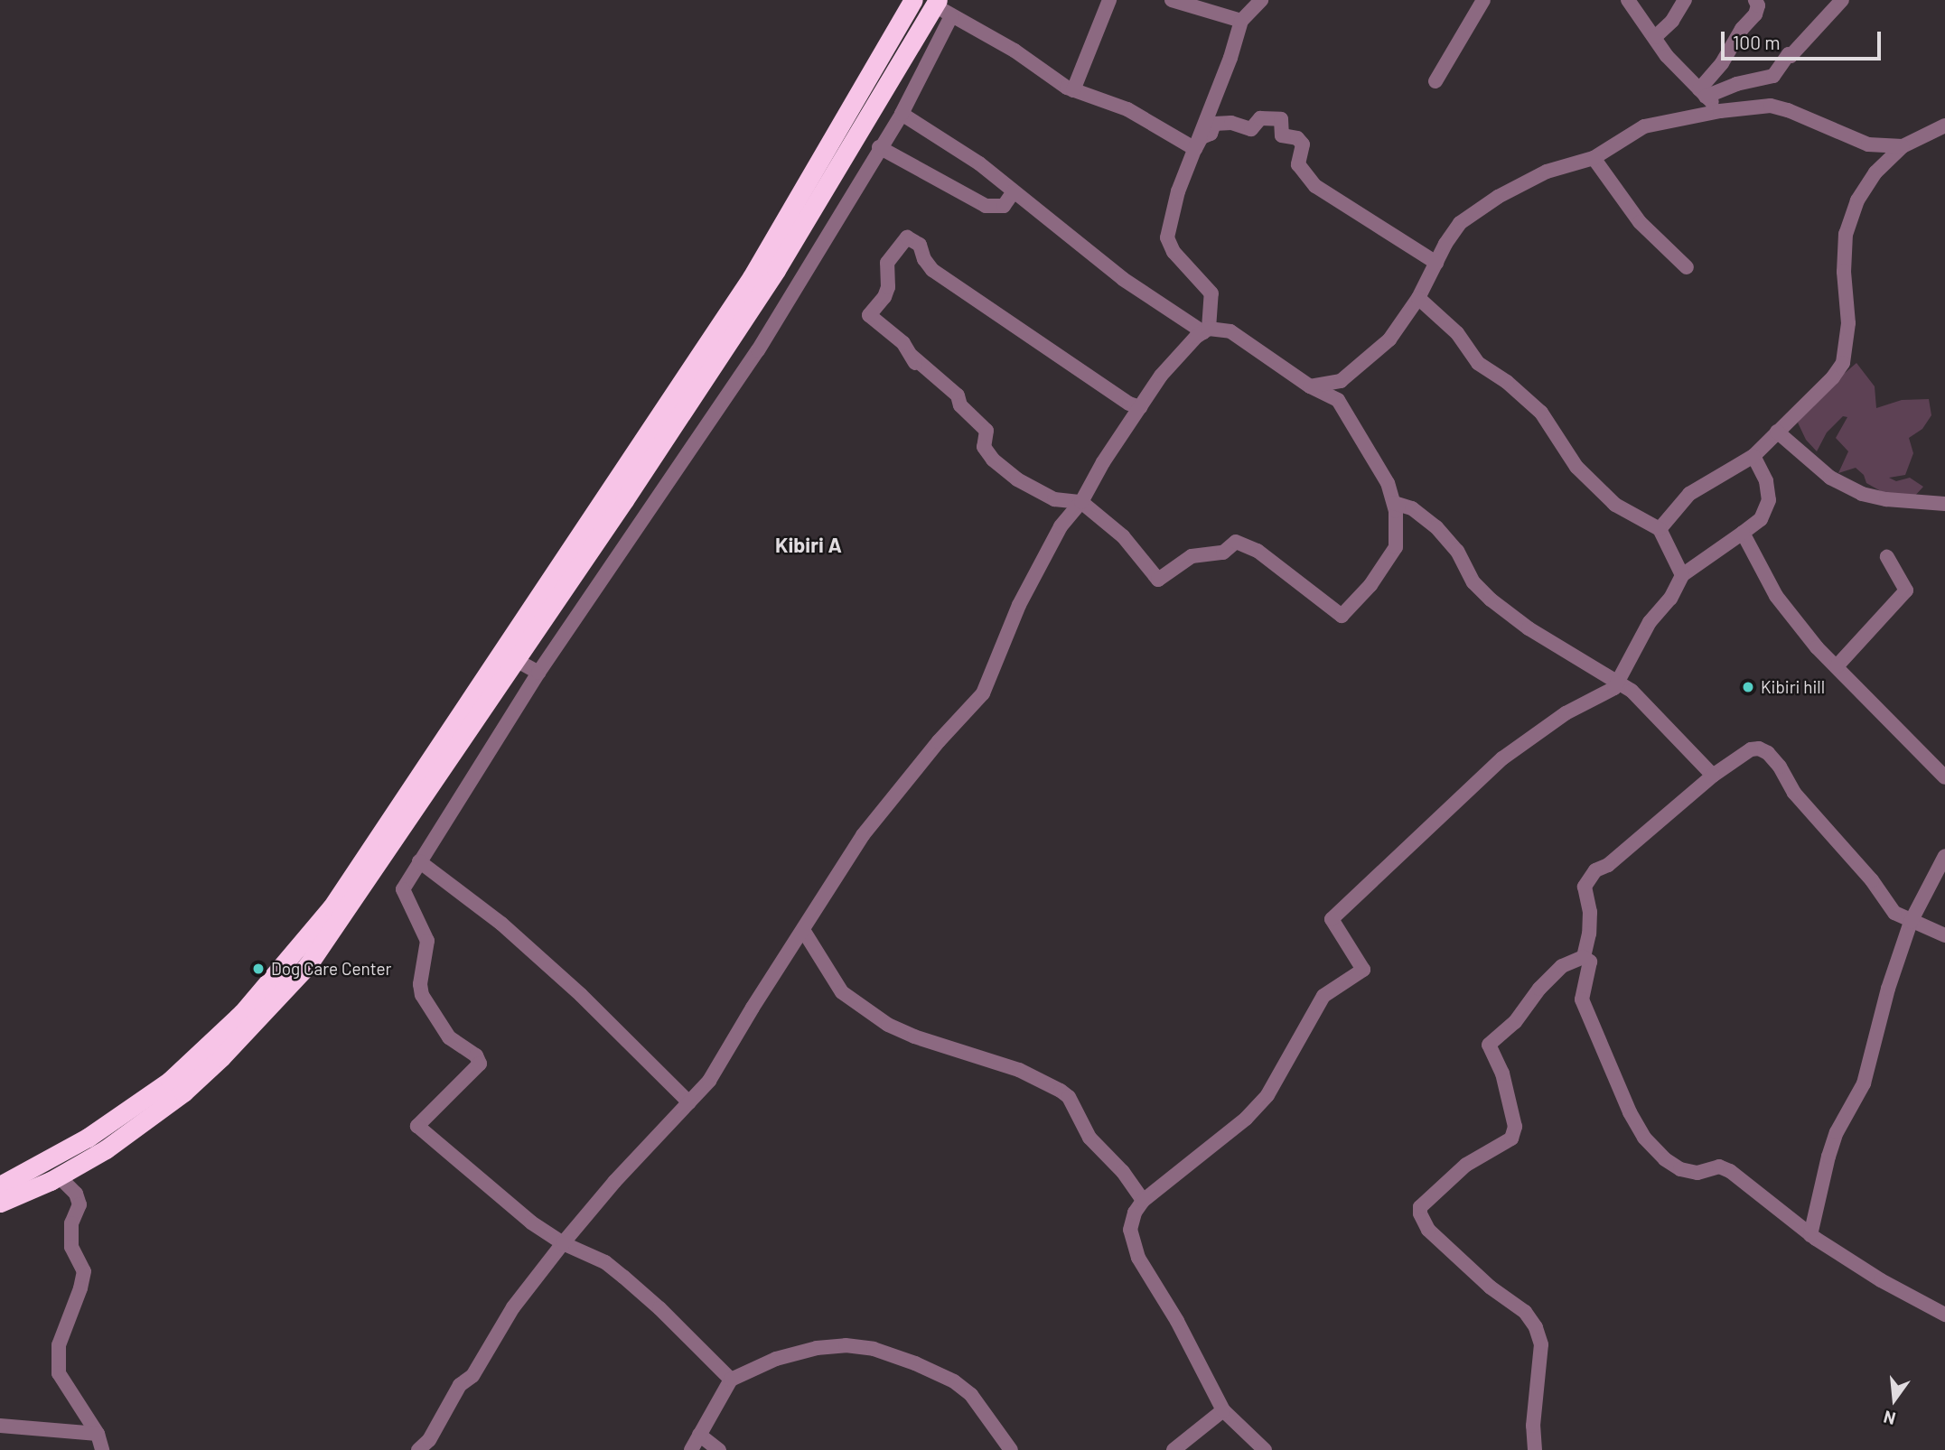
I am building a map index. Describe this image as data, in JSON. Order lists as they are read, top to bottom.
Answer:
{
  "districts": ["Kibiri A"],
  "places": ["Kibiri hill", "Dog Care Center"],
  "scale_bar": "100 m",
  "north": "bottom"
}
